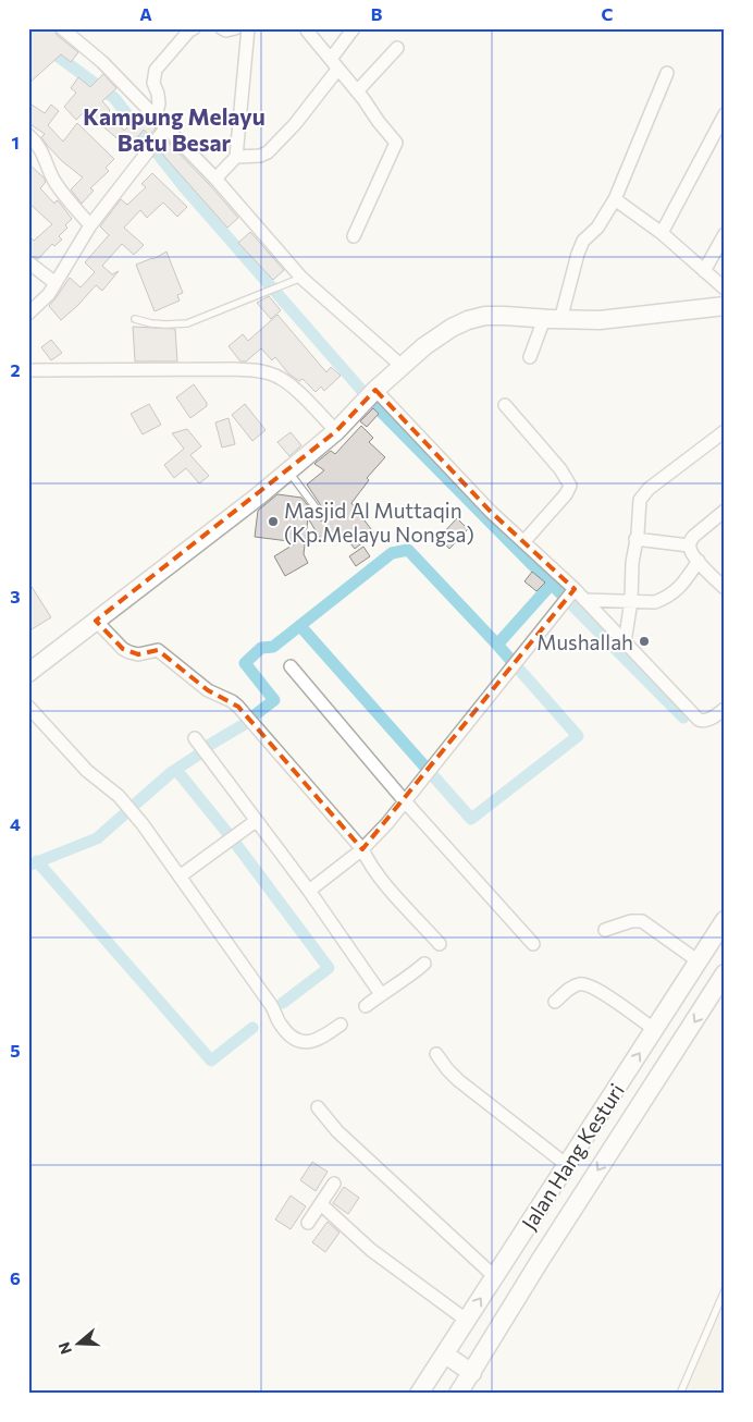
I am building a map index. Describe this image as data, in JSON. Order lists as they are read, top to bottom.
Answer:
{
  "streets": {
    "main road": ["Jalan Hang Kesturi"]
  },
  "districts": ["Kampung Melayu Batu Besar"],
  "places": ["Masjid Al Muttaqin (Kp.Melayu Nongsa)", "Mushallah"],
  "north": "left",
  "grid": {
    "columns": ["A", "B", "C"],
    "rows": [
      "1",
      "2",
      "3",
      "4",
      "5",
      "6"
    ]
  }
}
